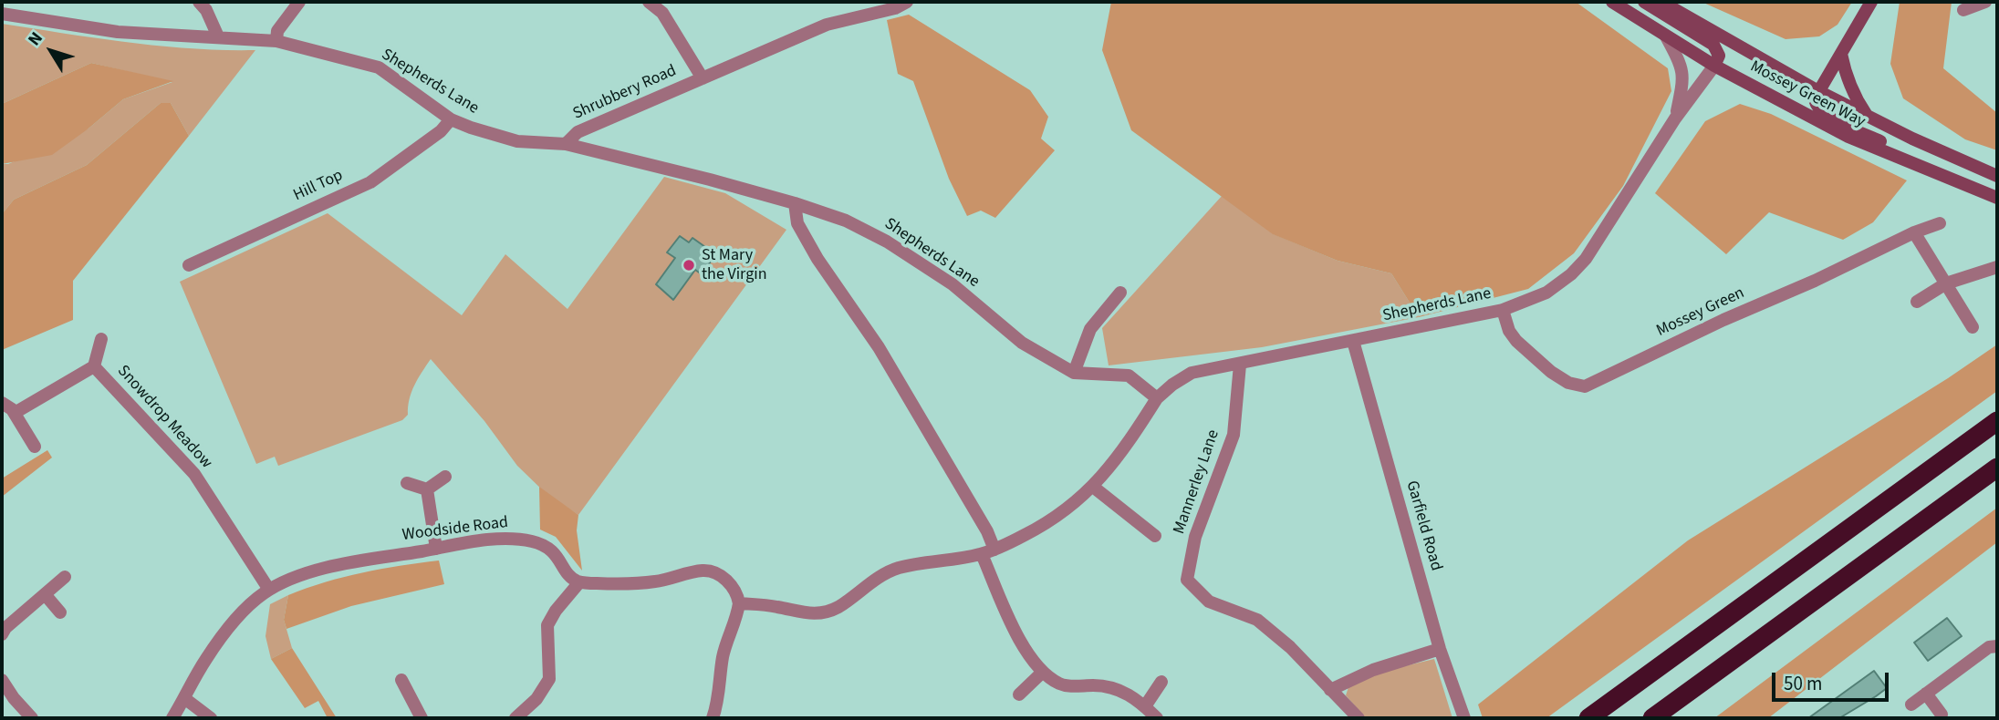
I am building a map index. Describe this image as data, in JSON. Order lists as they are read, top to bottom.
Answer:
{
  "streets": {
    "main road": ["Mossey Green Way"],
    "street": [
      "Shepherds Lane",
      "Shrubbery Road",
      "Hill Top",
      "Mossey Green",
      "Snowdrop Meadow",
      "Mannerley Lane",
      "Garfield Road",
      "Woodside Road"
    ]
  },
  "crossings": [
    ["Shepherds Lane", "Shrubbery Road"],
    ["Shepherds Lane", "Mossey Green Way"],
    ["Shepherds Lane", "Hill Top"],
    ["Shepherds Lane", "Mossey Green"],
    ["Shepherds Lane", "Mannerley Lane"],
    ["Shepherds Lane", "Garfield Road"],
    ["Snowdrop Meadow", "Woodside Road"]
  ],
  "places": ["St Mary the Virgin"],
  "scale_bar": "50 m",
  "north": "top left"
}
